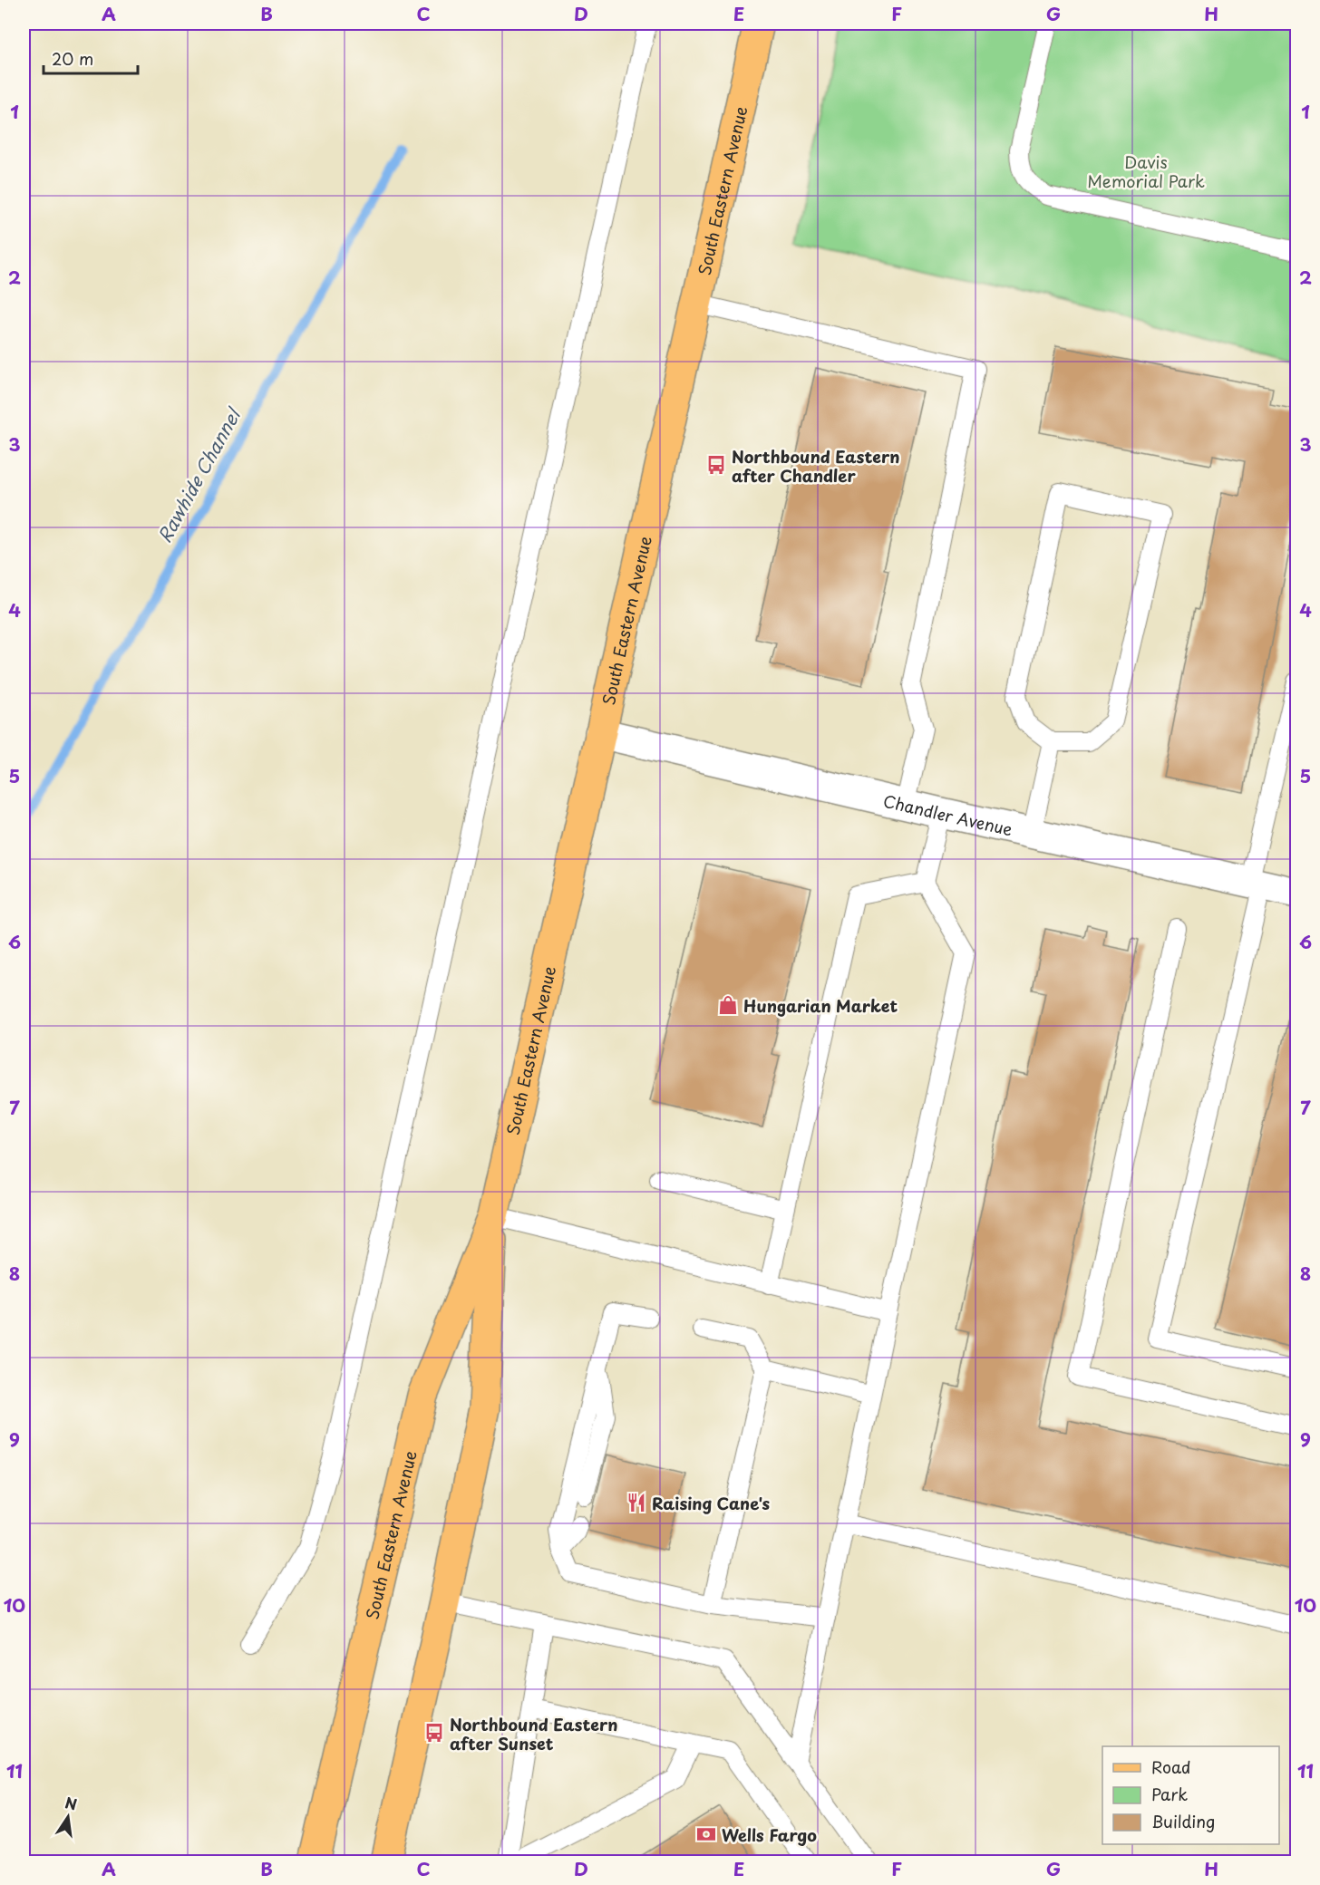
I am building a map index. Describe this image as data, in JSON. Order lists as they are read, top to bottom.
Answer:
{
  "streets": {
    "main road": ["South Eastern Avenue"],
    "street": ["Chandler Avenue"]
  },
  "crossings": [
    ["South Eastern Avenue", "Chandler Avenue"]
  ],
  "water": ["Rawhide Channel"],
  "parks": ["Davis Memorial Park"],
  "places": {
    "bus stop": ["Northbound Eastern after Chandler", "Northbound Eastern after Sunset"],
    "shop": ["Hungarian Market"],
    "restaurant": ["Raising Cane's"],
    "bank": ["Wells Fargo"]
  },
  "legend": ["Road", "Park", "Building"],
  "scale_bar": "20 m",
  "north": "top",
  "grid": {
    "columns": [
      "A",
      "B",
      "C",
      "D",
      "E",
      "F",
      "G",
      "H"
    ],
    "rows": [
      "1",
      "2",
      "3",
      "4",
      "5",
      "6",
      "7",
      "8",
      "9",
      "10",
      "11"
    ]
  }
}
